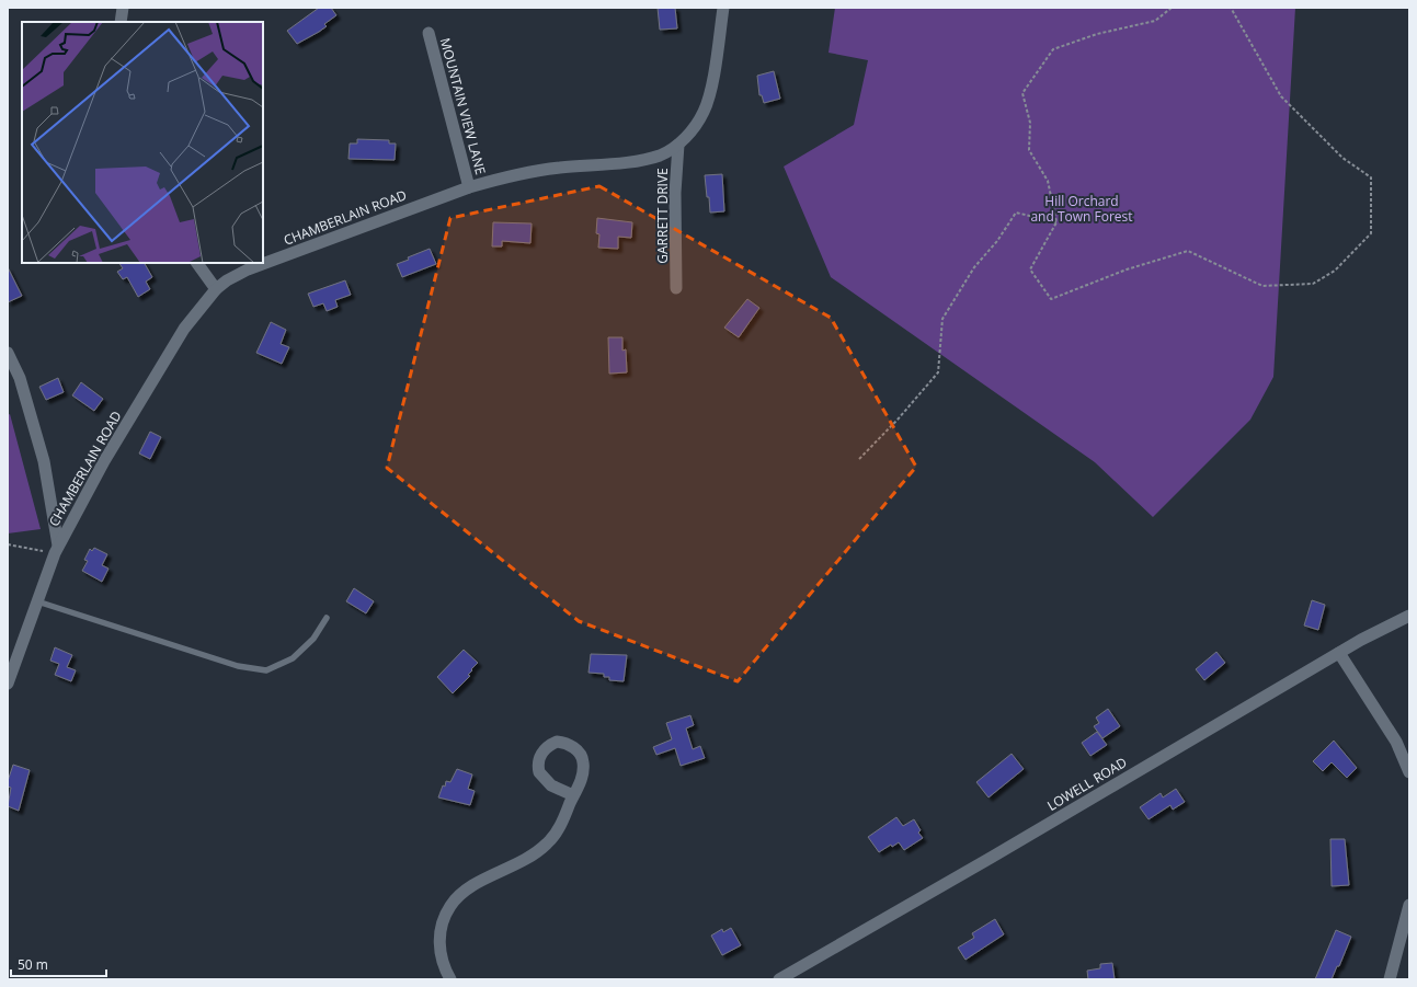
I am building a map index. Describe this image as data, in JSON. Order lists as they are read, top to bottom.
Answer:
{
  "streets": {
    "street": [
      "MOUNTAIN VIEW LANE",
      "GARRETT DRIVE",
      "CHAMBERLAIN ROAD",
      "LOWELL ROAD"
    ]
  },
  "crossings": [
    ["MOUNTAIN VIEW LANE", "CHAMBERLAIN ROAD"],
    ["GARRETT DRIVE", "CHAMBERLAIN ROAD"]
  ],
  "parks": ["Hill Orchard and Town Forest"],
  "scale_bar": "50 m"
}
